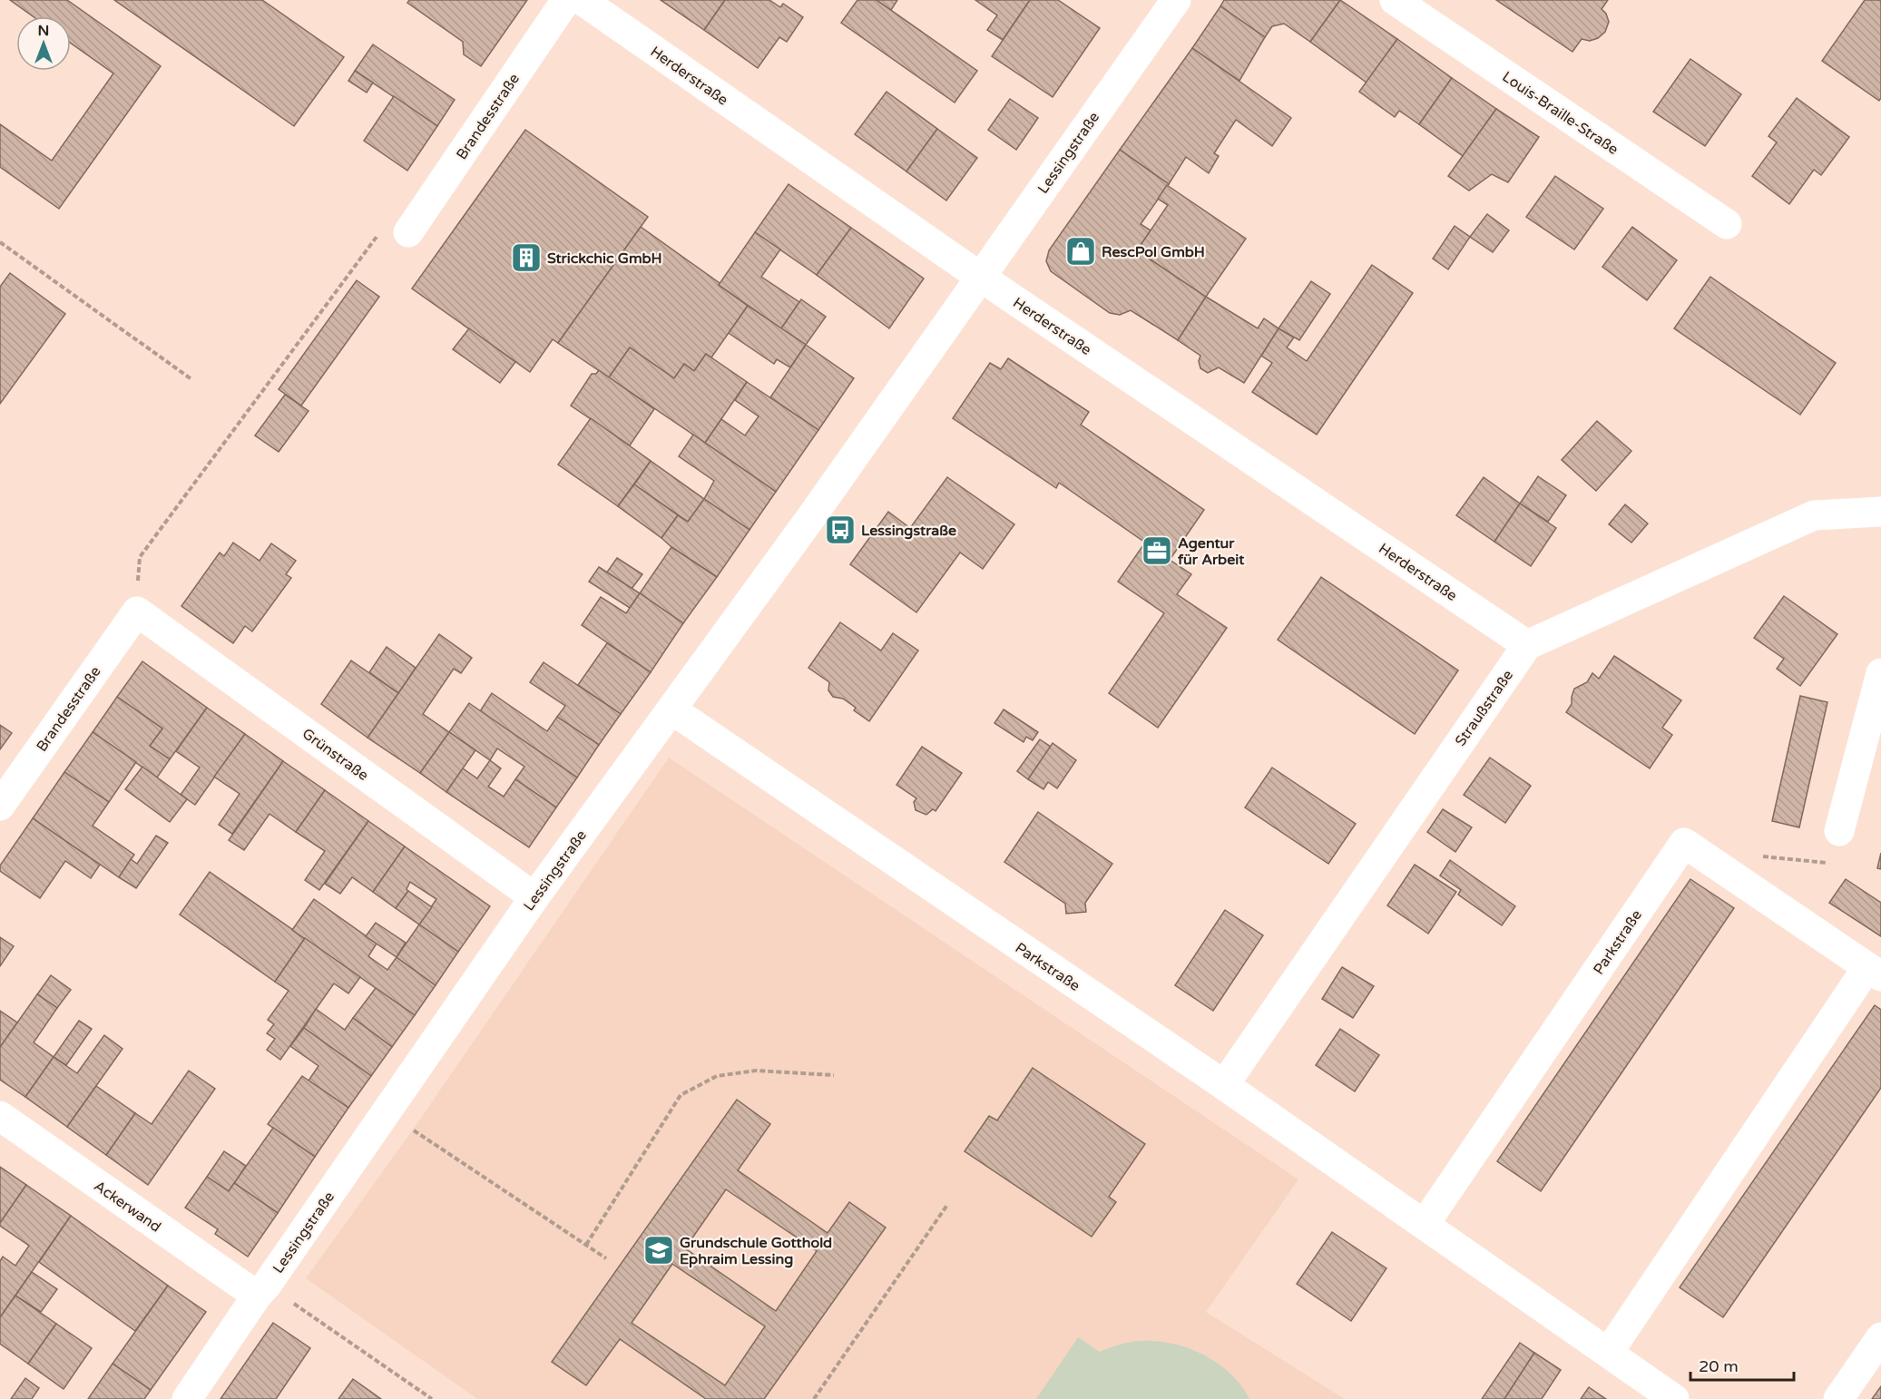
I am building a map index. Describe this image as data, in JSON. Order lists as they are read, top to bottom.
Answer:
{
  "streets": {
    "street": [
      "Herderstraße",
      "Louis-Braille-Straße",
      "Brandesstraße",
      "Lessingstraße",
      "Straußstraße",
      "Grünstraße",
      "Parkstraße",
      "Ackerwand"
    ]
  },
  "crossings": [
    ["Herderstraße", "Lessingstraße"],
    ["Herderstraße", "Straußstraße"],
    ["Brandesstraße", "Grünstraße"],
    ["Lessingstraße", "Grünstraße"],
    ["Lessingstraße", "Parkstraße"],
    ["Lessingstraße", "Ackerwand"],
    ["Straußstraße", "Parkstraße"]
  ],
  "places": {
    "shop": ["RescPol GmbH"],
    "building": ["Strickchic GmbH"],
    "bus stop": ["Lessingstraße"],
    "office": ["Agentur für Arbeit"],
    "school or university": ["Grundschule Gotthold Ephraim Lessing"]
  },
  "scale_bar": "20 m",
  "north": "top"
}
